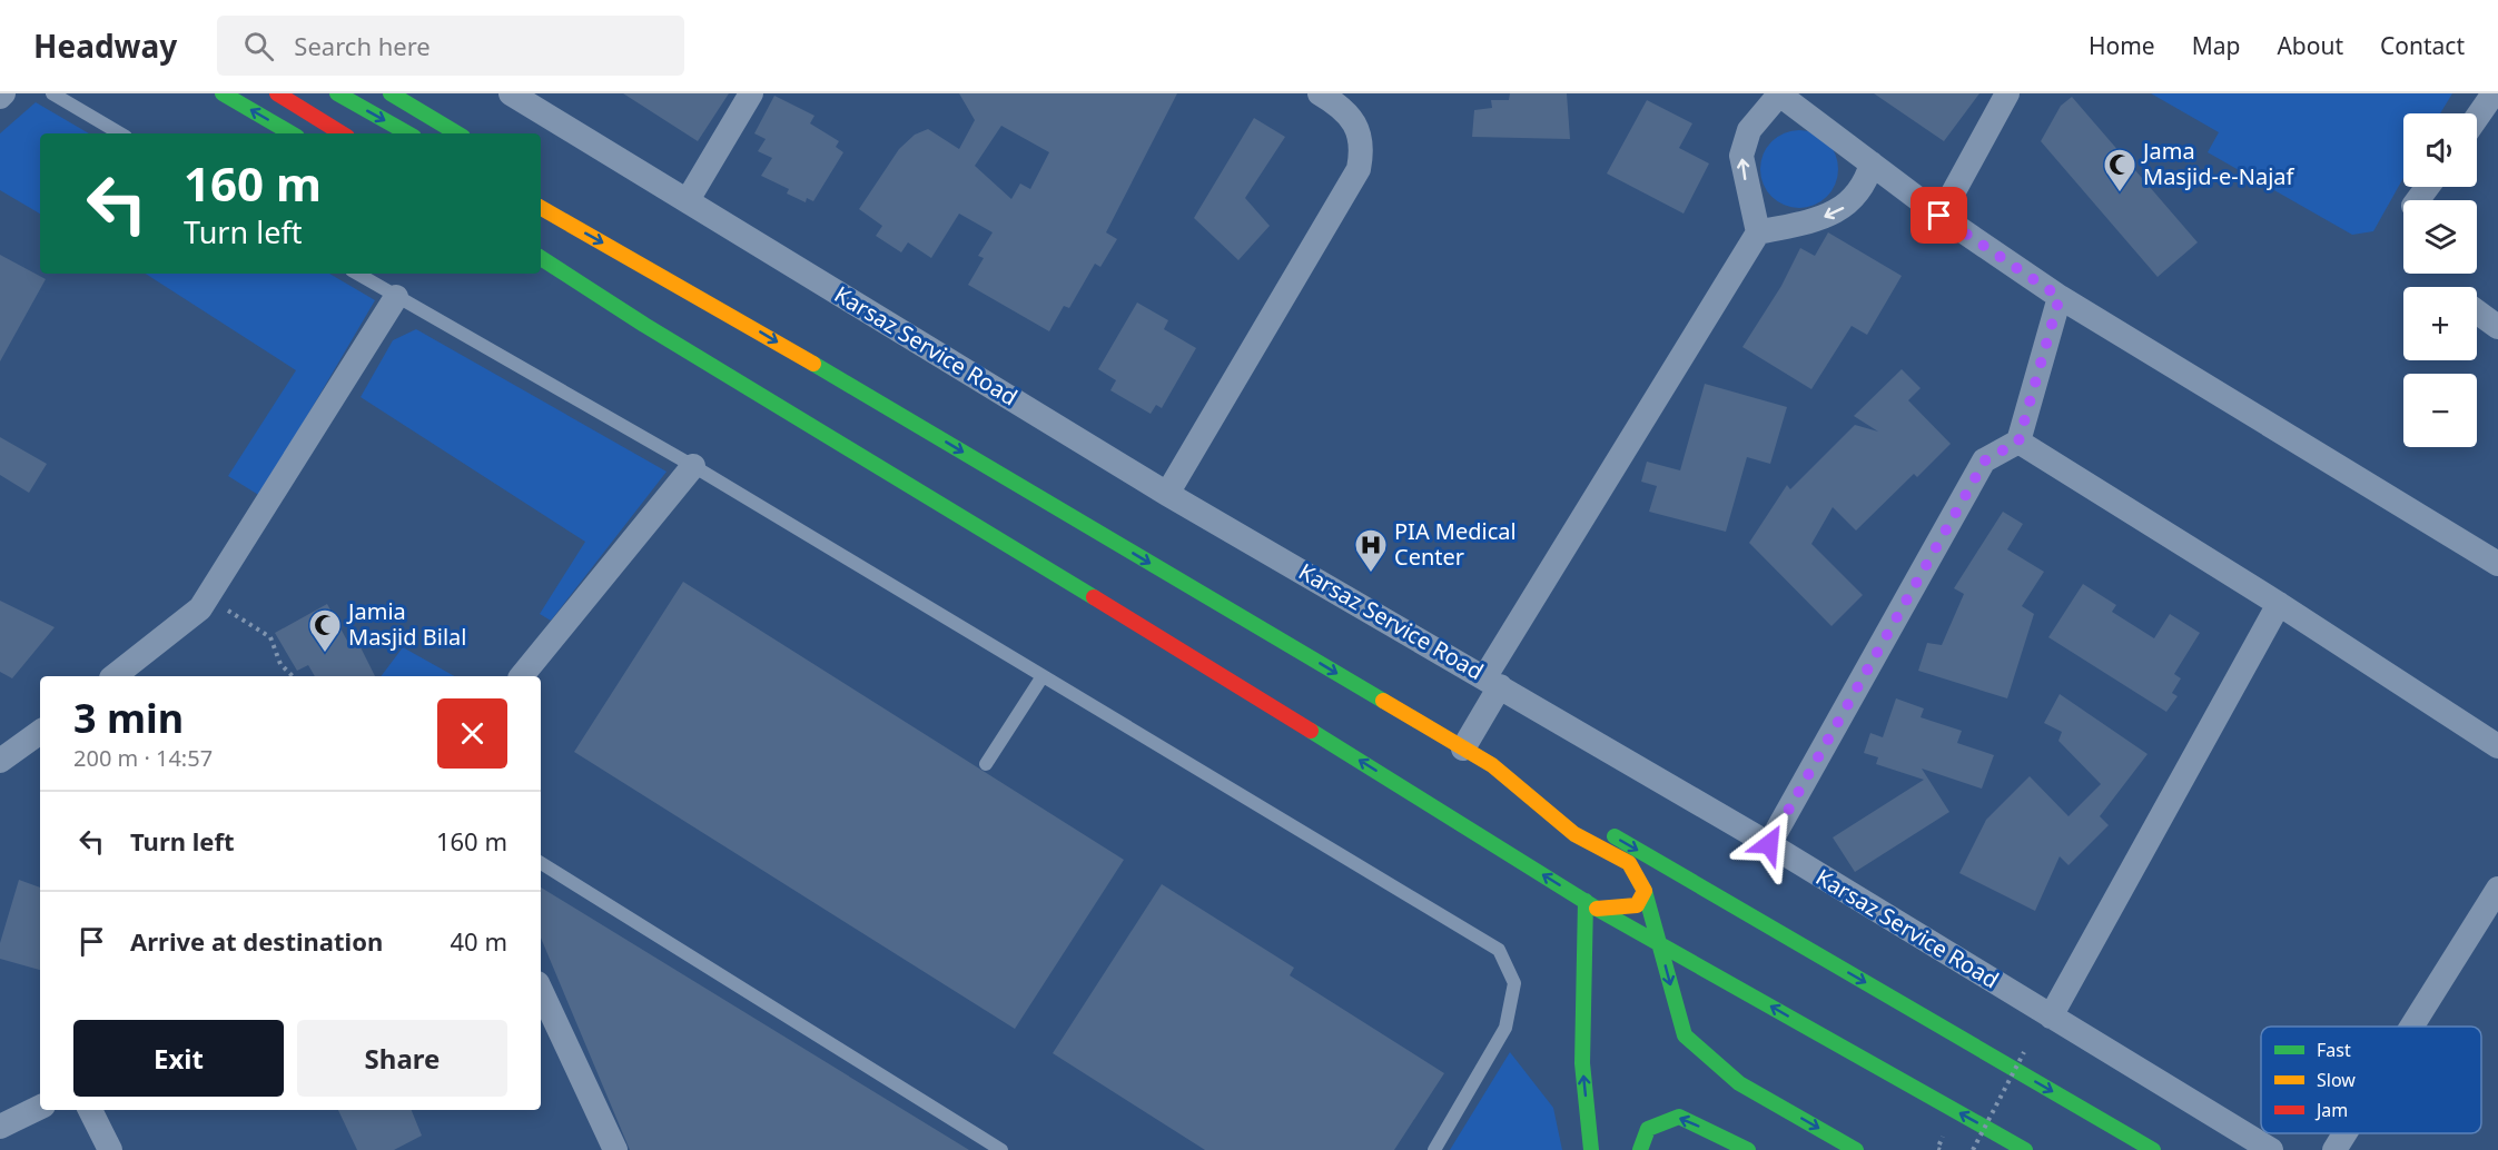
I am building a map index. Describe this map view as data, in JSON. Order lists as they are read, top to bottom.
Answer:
{
  "streets": {
    "street": ["Karsaz Service Road"]
  },
  "places": {
    "mosque": ["Jama Masjid-e-Najaf", "Jamia Masjid Bilal"],
    "hospital": ["PIA Medical Center"]
  },
  "legend": ["Fast", "Slow", "Jam"],
  "page": {
    "header": "Headway",
    "search": "Search here",
    "nav": [
      "Home",
      "Map",
      "About",
      "Contact"
    ],
    "map_buttons": ["+", "−"],
    "turn": ["160 m", "Turn left"],
    "heading": ["3 min", "200 m · 14:57"],
    "list": [
      {
        "name": "Turn left",
        "value": "160 m"
      },
      {
        "name": "Arrive at destination",
        "value": "40 m"
      }
    ],
    "buttons": ["Exit", "Share"]
  }
}
